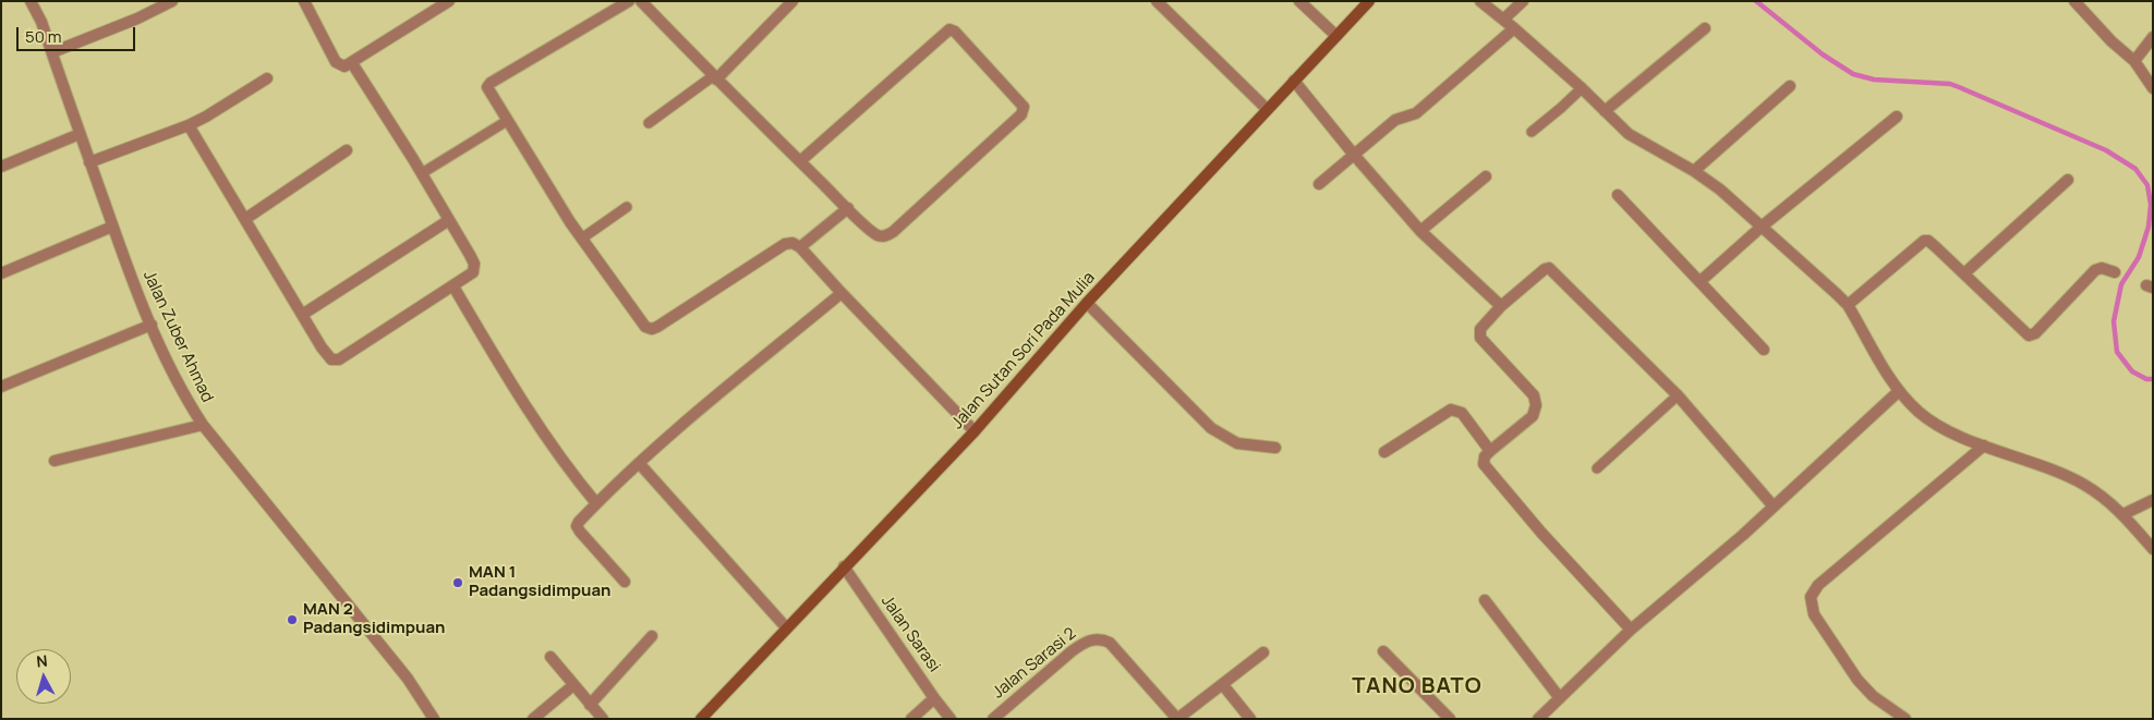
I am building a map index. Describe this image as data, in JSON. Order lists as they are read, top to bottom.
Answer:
{
  "streets": {
    "street": [
      "Jalan Zuber Ahmad",
      "Jalan Sutan Sori Pada Mulia",
      "Jalan Sarasi",
      "Jalan Sarasi 2"
    ]
  },
  "crossings": [
    ["Jalan Sutan Sori Pada Mulia", "Jalan Sarasi"]
  ],
  "districts": ["TANO BATO"],
  "places": ["MAN 1 Padangsidimpuan", "MAN 2 Padangsidimpuan"],
  "scale_bar": "50 m",
  "north": "top"
}
